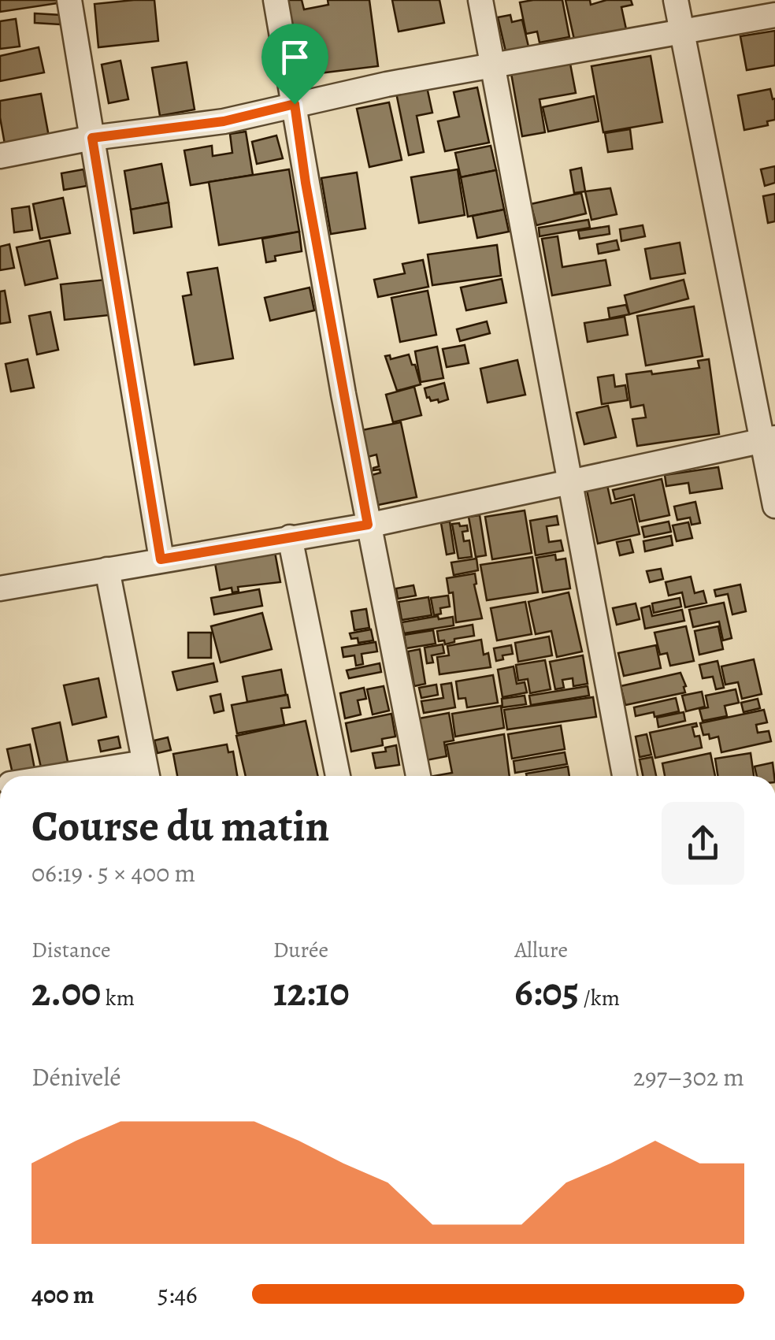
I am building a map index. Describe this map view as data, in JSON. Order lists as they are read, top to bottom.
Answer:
{
  "page": {
    "heading": ["Course du matin", "06:19 · 5 × 400 m"],
    "stats": [
      ["Distance", "2.00 km"],
      ["Durée", "12:10"],
      ["Allure", "6:05 /km"]
    ],
    "chart": ["Dénivelé", "297–302 m"],
    "list": [
      {
        "name": "400 m",
        "note": "5:46"
      }
    ]
  }
}
